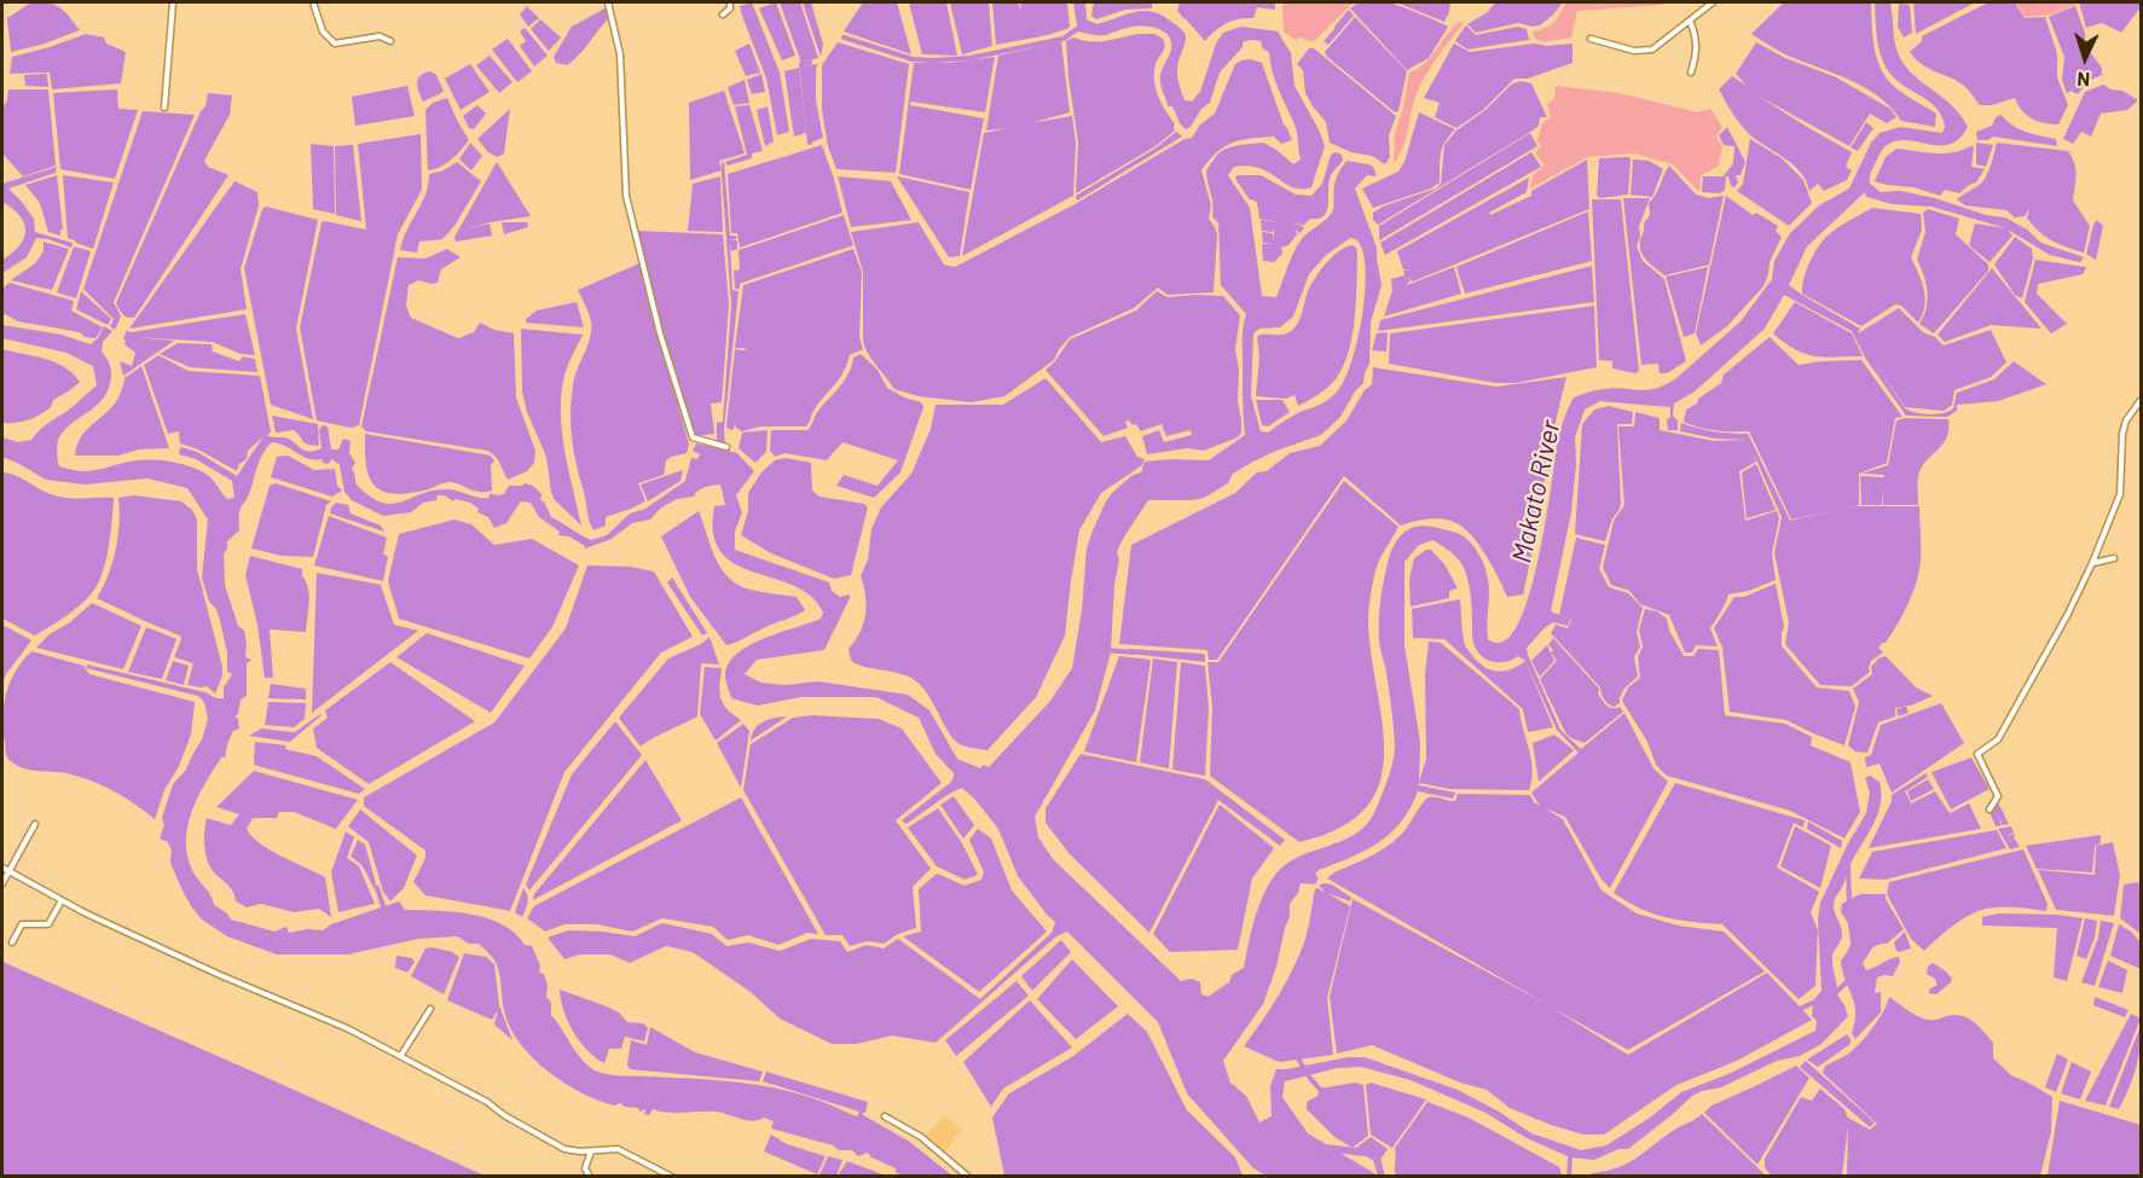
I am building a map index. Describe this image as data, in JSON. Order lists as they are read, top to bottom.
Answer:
{
  "water": ["Makato River"],
  "north": "bottom"
}
